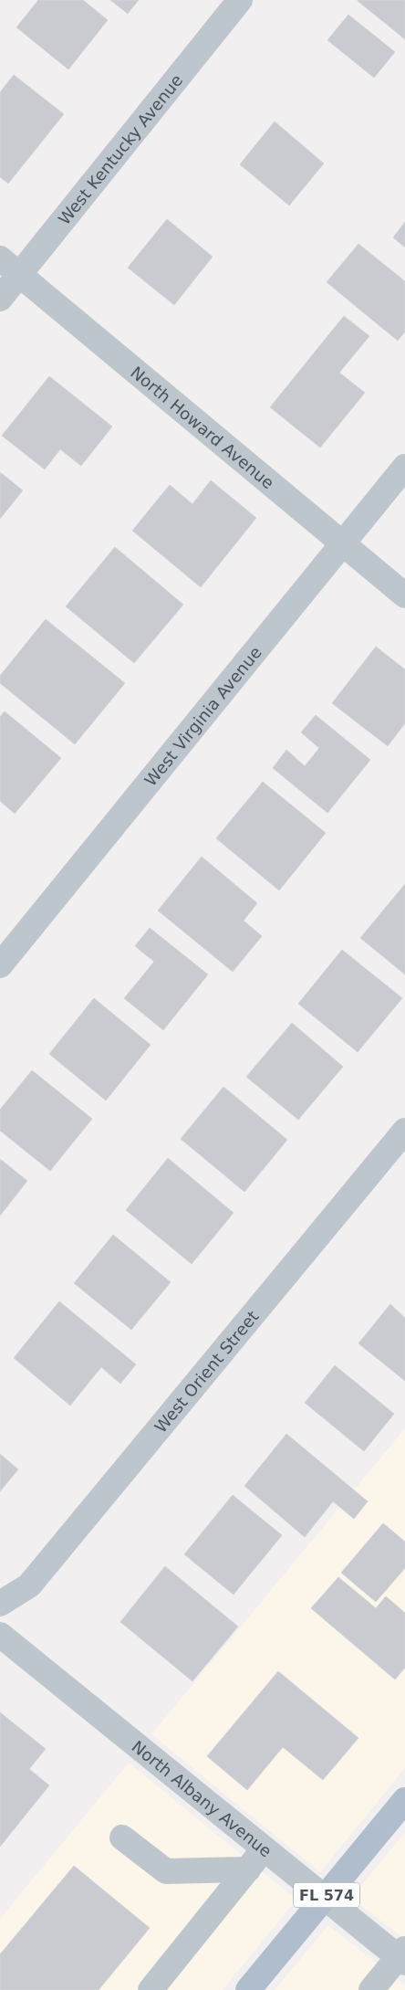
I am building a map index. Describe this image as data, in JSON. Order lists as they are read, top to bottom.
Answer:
{
  "streets": {
    "main road": ["FL 574"],
    "street": [
      "West Kentucky Avenue",
      "North Howard Avenue",
      "West Virginia Avenue",
      "West Orient Street",
      "North Albany Avenue"
    ]
  },
  "crossings": [
    ["West Kentucky Avenue", "North Howard Avenue"],
    ["North Howard Avenue", "West Virginia Avenue"],
    ["North Albany Avenue", "FL 574"]
  ]
}
